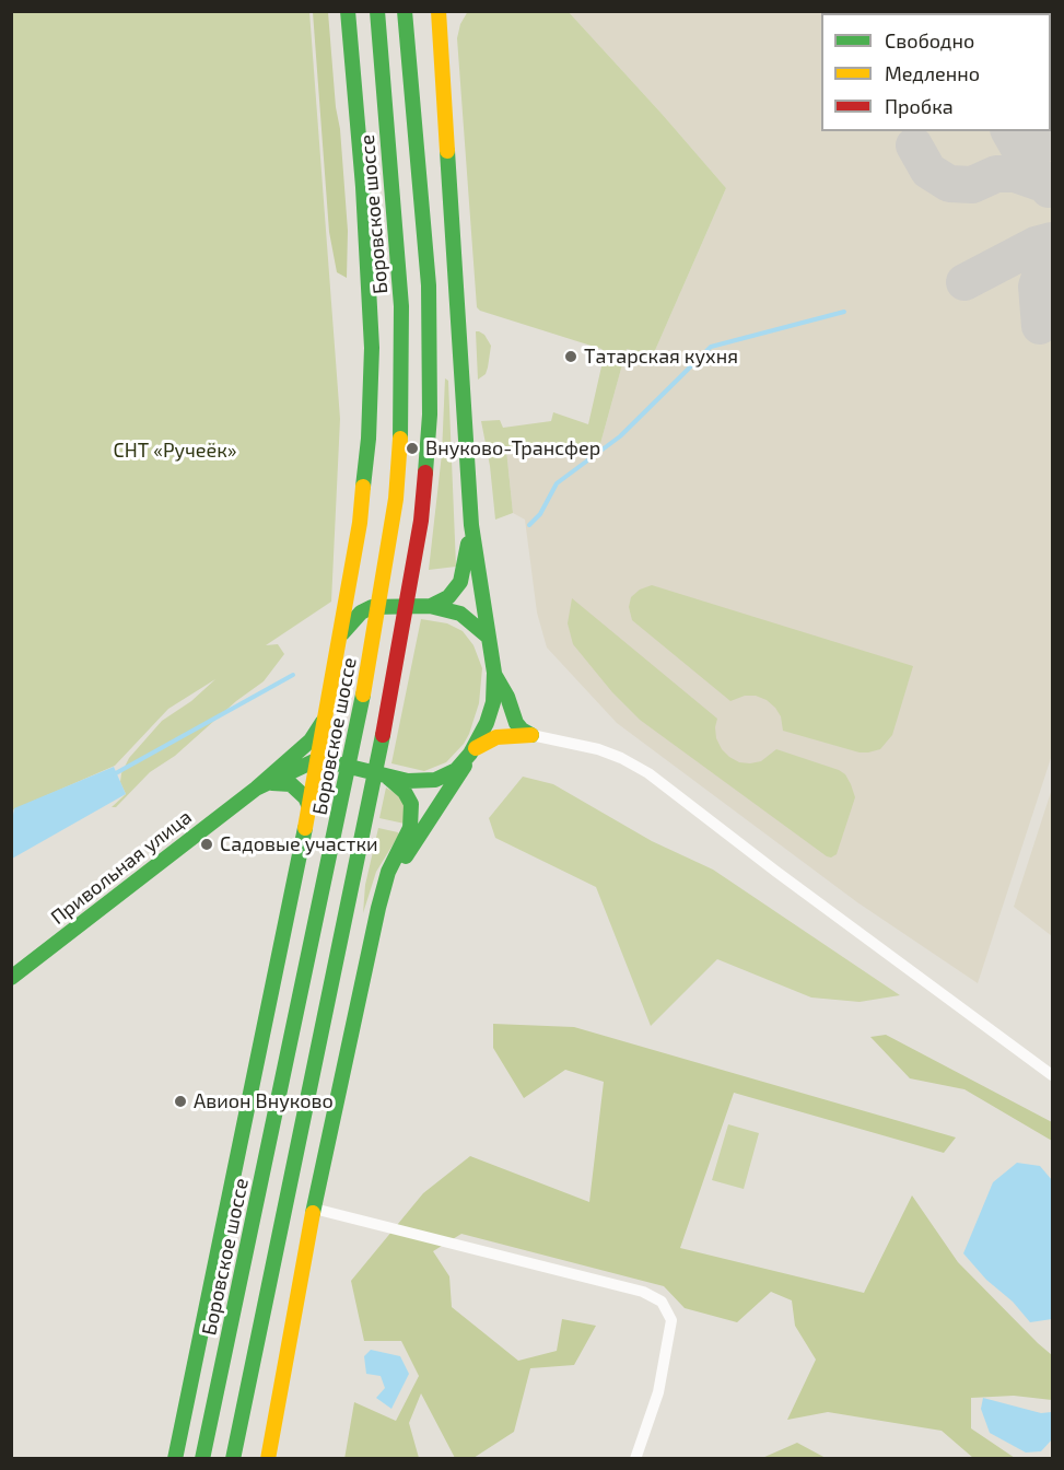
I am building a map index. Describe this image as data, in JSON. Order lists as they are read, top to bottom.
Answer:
{
  "streets": {
    "main road": ["Боровское шоссе", "Привольная улица"]
  },
  "parks": ["СНТ «Ручеёк»"],
  "places": [
    "Татарская кухня",
    "Внуково-Трансфер",
    "Садовые участки",
    "Авион Внуково"
  ],
  "legend": ["Свободно", "Медленно", "Пробка"]
}
